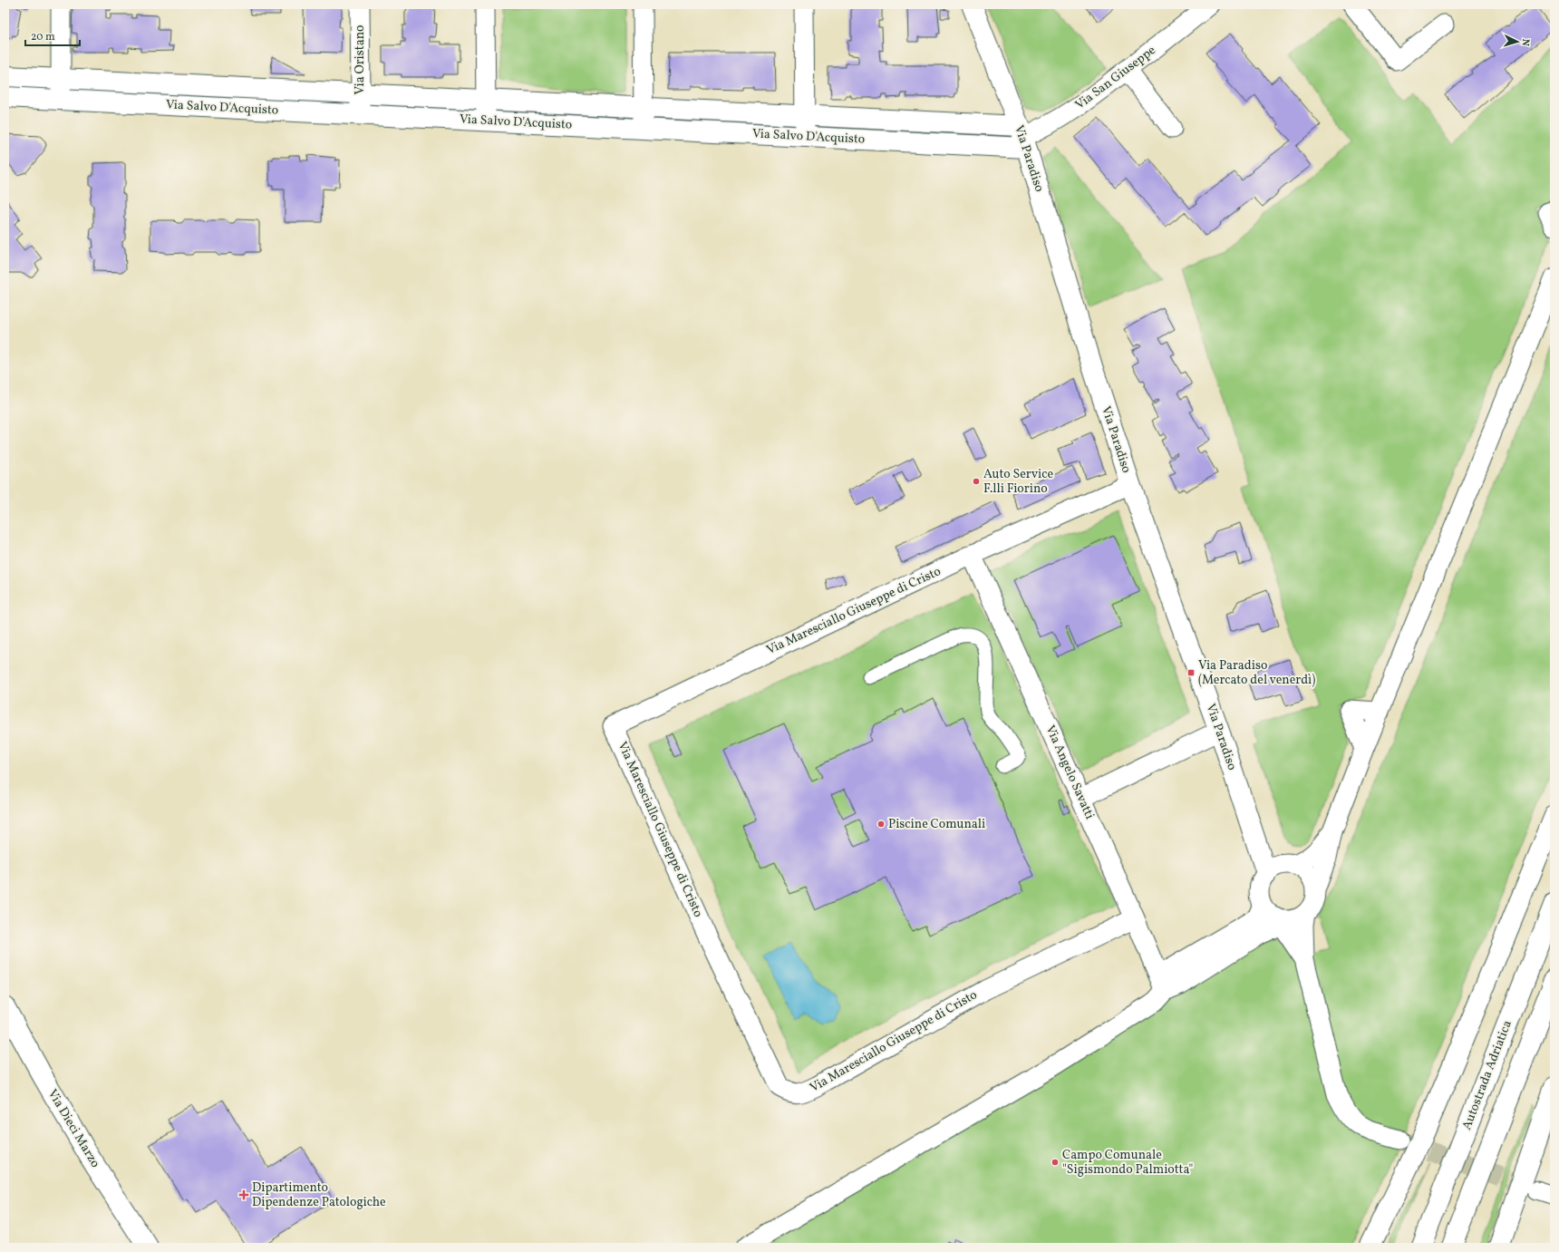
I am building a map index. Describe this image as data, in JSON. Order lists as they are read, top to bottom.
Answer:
{
  "streets": {
    "main road": [
      "Via Salvo D'Acquisto",
      "Via Paradiso",
      "Autostrada Adriatica",
      "Via Dieci Marzo"
    ],
    "street": [
      "Via Oristano",
      "Via San Giuseppe",
      "Via Maresciallo Giuseppe di Cristo",
      "Via Angelo Savatti"
    ]
  },
  "crossings": [
    ["Via Oristano", "Via Salvo D'Acquisto"],
    ["Via San Giuseppe", "Via Salvo D'Acquisto"],
    ["Via San Giuseppe", "Via Paradiso"],
    ["Via Salvo D'Acquisto", "Via Paradiso"],
    ["Via Paradiso", "Via Maresciallo Giuseppe di Cristo"],
    ["Via Maresciallo Giuseppe di Cristo", "Via Angelo Savatti"]
  ],
  "places": {
    "other": ["Auto Service F.lli Fiorino", "Piscine Comunali", "Campo Comunale \"Sigismondo Palmiotta\""],
    "transit": ["Via Paradiso (Mercato del venerdì)"],
    "health": ["Dipartimento Dipendenze Patologiche"]
  },
  "scale_bar": "20 m",
  "north": "right"
}
